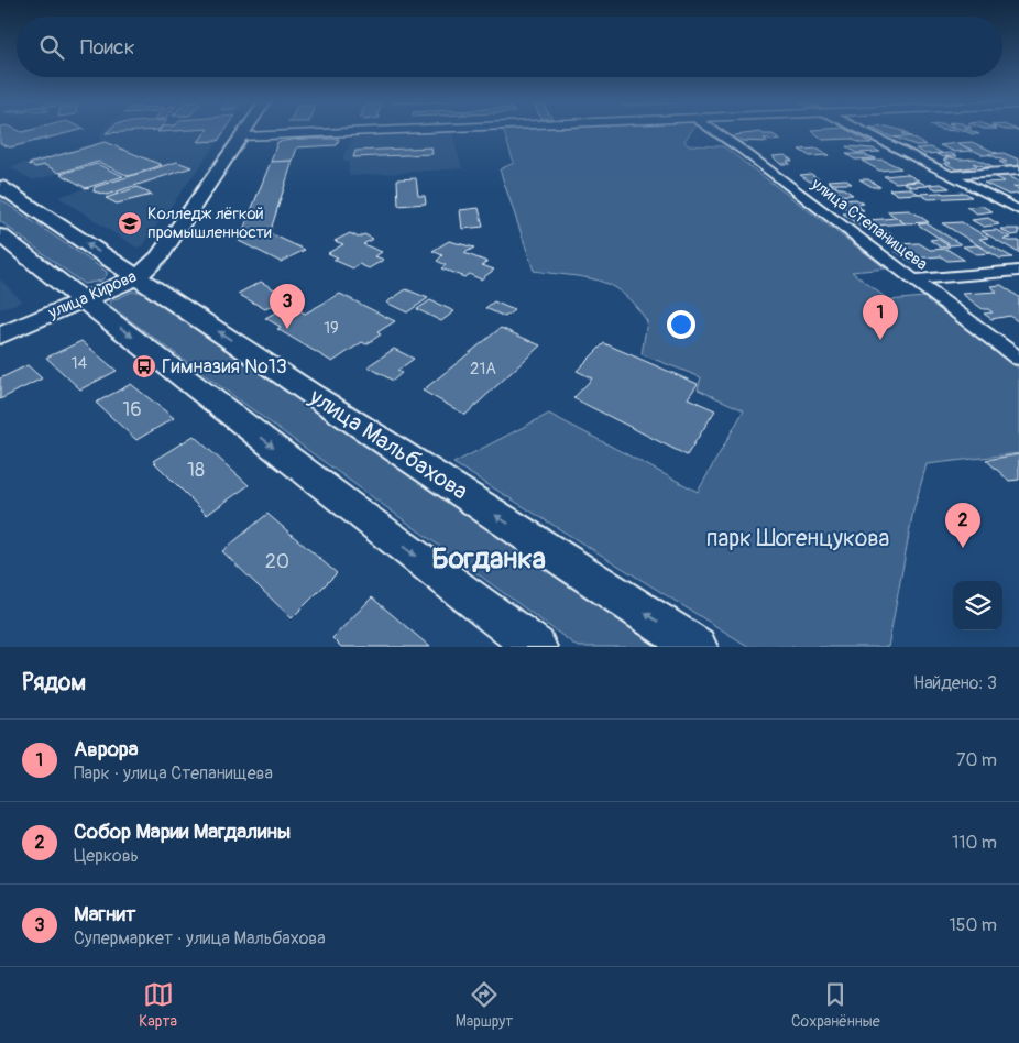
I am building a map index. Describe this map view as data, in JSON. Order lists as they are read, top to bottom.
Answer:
{
  "streets": {
    "main road": ["улица Кирова", "улица Мальбахова"],
    "street": ["улица Степанищева"]
  },
  "crossings": [
    ["улица Кирова", "улица Мальбахова"]
  ],
  "districts": ["Богданка"],
  "parks": ["парк Шогенцукова"],
  "places": {
    "school or university": ["Колледж лёгкой промышленности"],
    "bus stop": ["Гимназия №13"]
  },
  "house_numbers": [
    "19",
    "14",
    "21А",
    "16",
    "18",
    "20"
  ],
  "page": {
    "search": "Поиск",
    "pins": ["3", "1", "2"],
    "heading": ["Рядом", "Найдено: 3"],
    "list": [
      {
        "mark": "1",
        "name": "Аврора",
        "note": "Парк · улица Степанищева",
        "value": "70 m"
      },
      {
        "mark": "2",
        "name": "Собор Марии Магдалины",
        "note": "Церковь",
        "value": "110 m"
      },
      {
        "mark": "3",
        "name": "Магнит",
        "note": "Супермаркет · улица Мальбахова",
        "value": "150 m"
      }
    ],
    "nav": ["Карта", "Маршрут", "Сохранённые"]
  }
}
